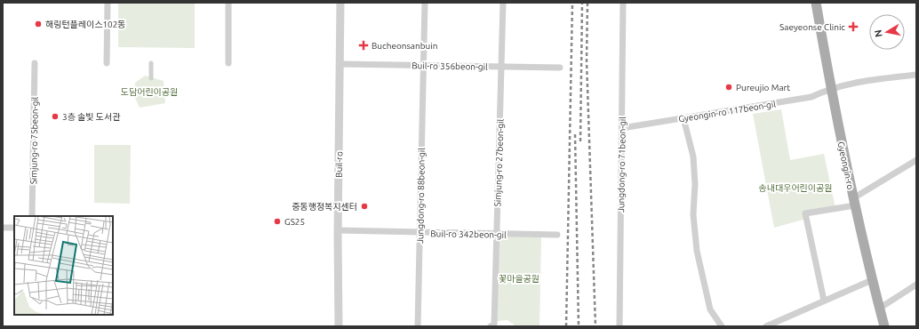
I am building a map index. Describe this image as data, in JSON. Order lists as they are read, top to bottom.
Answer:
{
  "streets": {
    "main road": ["Gyeongin-ro"],
    "street": [
      "Buil-ro 356beon-gil",
      "Gyeongin-ro 117beon-gil",
      "Simjung-ro 75beon-gil",
      "Simjung-ro 27beon-gil",
      "Buil-ro",
      "Jungdong-ro 71beon-gil",
      "Jungdong-ro 88beon-gil",
      "Buil-ro 342beon-gil"
    ]
  },
  "crossings": [
    ["Buil-ro 356beon-gil", "Simjung-ro 27beon-gil"],
    ["Buil-ro 356beon-gil", "Buil-ro"],
    ["Buil-ro 356beon-gil", "Jungdong-ro 88beon-gil"],
    ["Gyeongin-ro 117beon-gil", "Jungdong-ro 71beon-gil"],
    ["Gyeongin-ro 117beon-gil", "Gyeongin-ro"],
    ["Simjung-ro 27beon-gil", "Buil-ro 342beon-gil"],
    ["Buil-ro", "Buil-ro 342beon-gil"],
    ["Jungdong-ro 88beon-gil", "Buil-ro 342beon-gil"]
  ],
  "parks": ["도담어린이공원", "송내대우어린이공원", "꽃마을공원"],
  "places": {
    "other": [
      "해링턴플레이스102동",
      "Pureujio Mart",
      "3층 솔빛 도서관",
      "중동행정복지센터",
      "GS25"
    ],
    "health": ["Saeyeonse Clinic", "Bucheonsanbuin"]
  },
  "north": "left"
}
